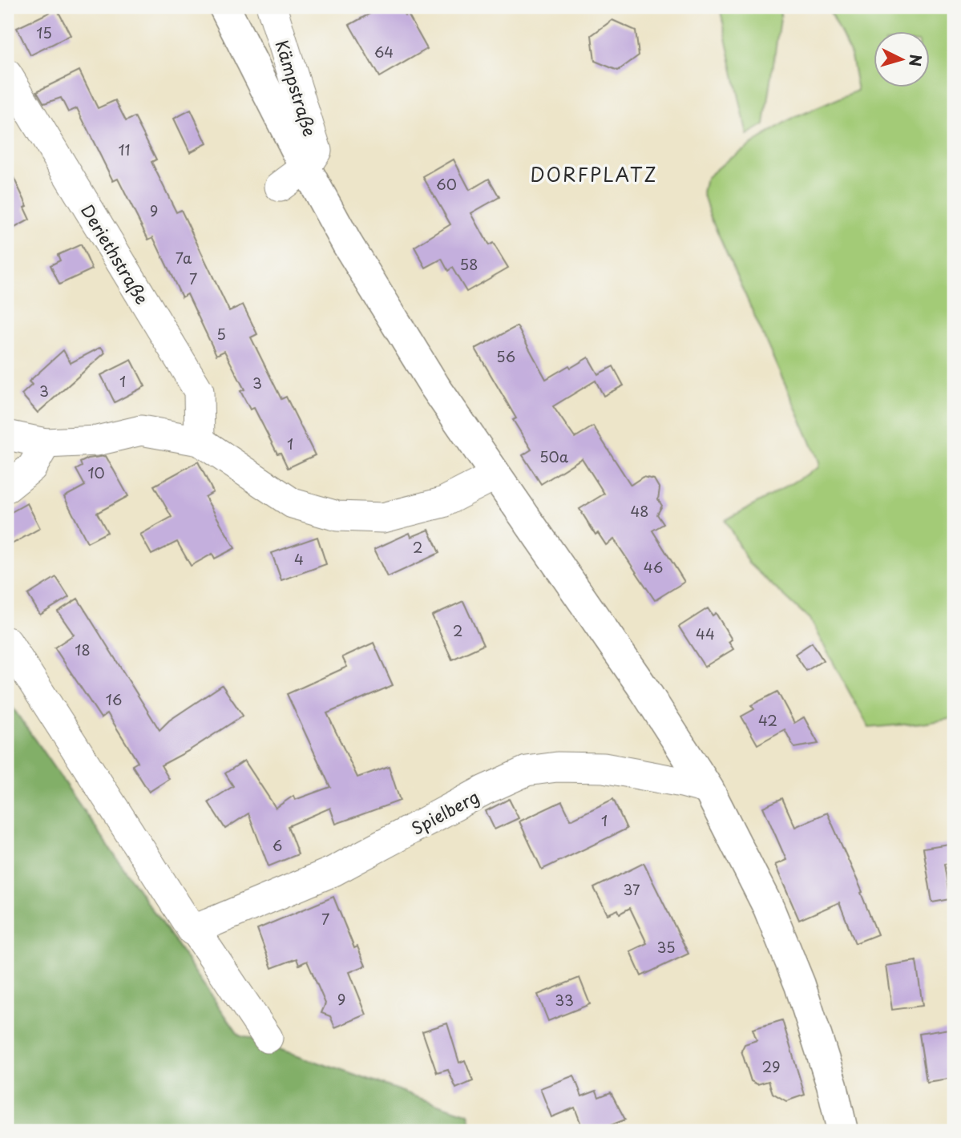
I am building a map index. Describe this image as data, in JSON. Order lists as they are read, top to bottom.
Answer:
{
  "streets": {
    "street": ["Kämpstraße", "Deriethstraße", "Spielberg"]
  },
  "districts": ["DORFPLATZ"],
  "house_numbers": [
    "15",
    "64",
    "11",
    "60",
    "9",
    "7a",
    "58",
    "7",
    "5",
    "56",
    "1",
    "3",
    "3",
    "1",
    "50a",
    "10",
    "48",
    "2",
    "4",
    "46",
    "2",
    "44",
    "18",
    "16",
    "42",
    "1",
    "6",
    "37",
    "7",
    "35",
    "9",
    "33",
    "29"
  ],
  "north": "right"
}
